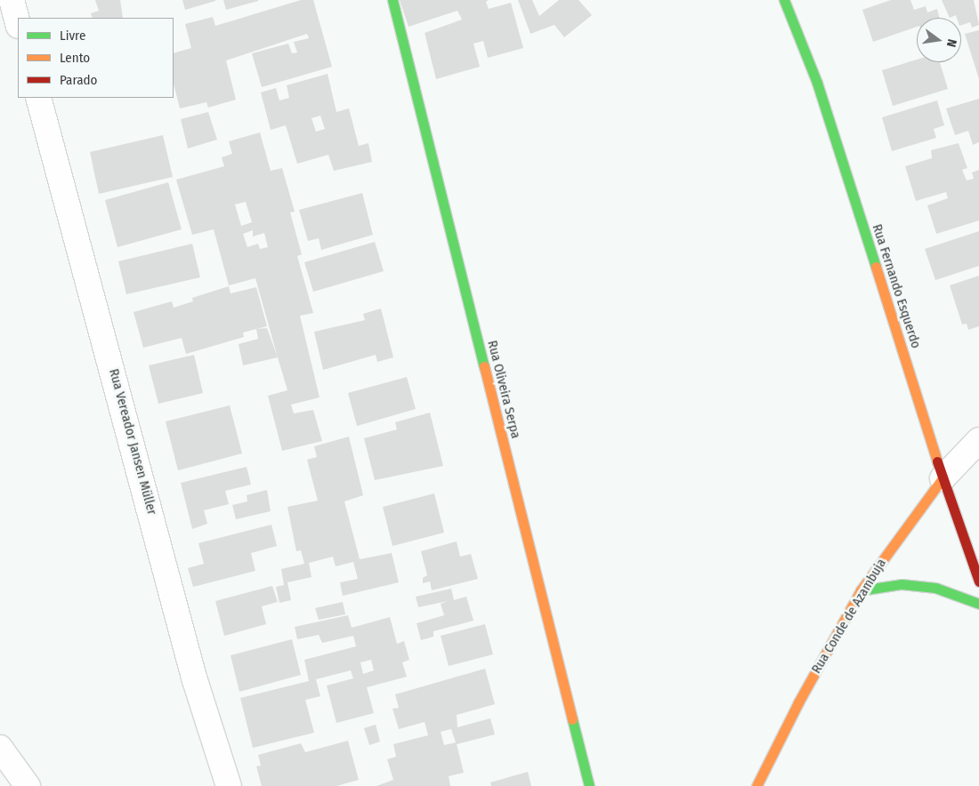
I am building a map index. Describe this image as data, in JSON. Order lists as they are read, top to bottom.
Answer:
{
  "streets": {
    "street": [
      "Rua Fernando Esquerdo",
      "Rua Oliveira Serpa",
      "Rua Vereador Jansen Müller",
      "Rua Conde de Azambuja"
    ]
  },
  "crossings": [
    ["Rua Fernando Esquerdo", "Rua Conde de Azambuja"]
  ],
  "legend": ["Livre", "Lento", "Parado"],
  "north": "right"
}
